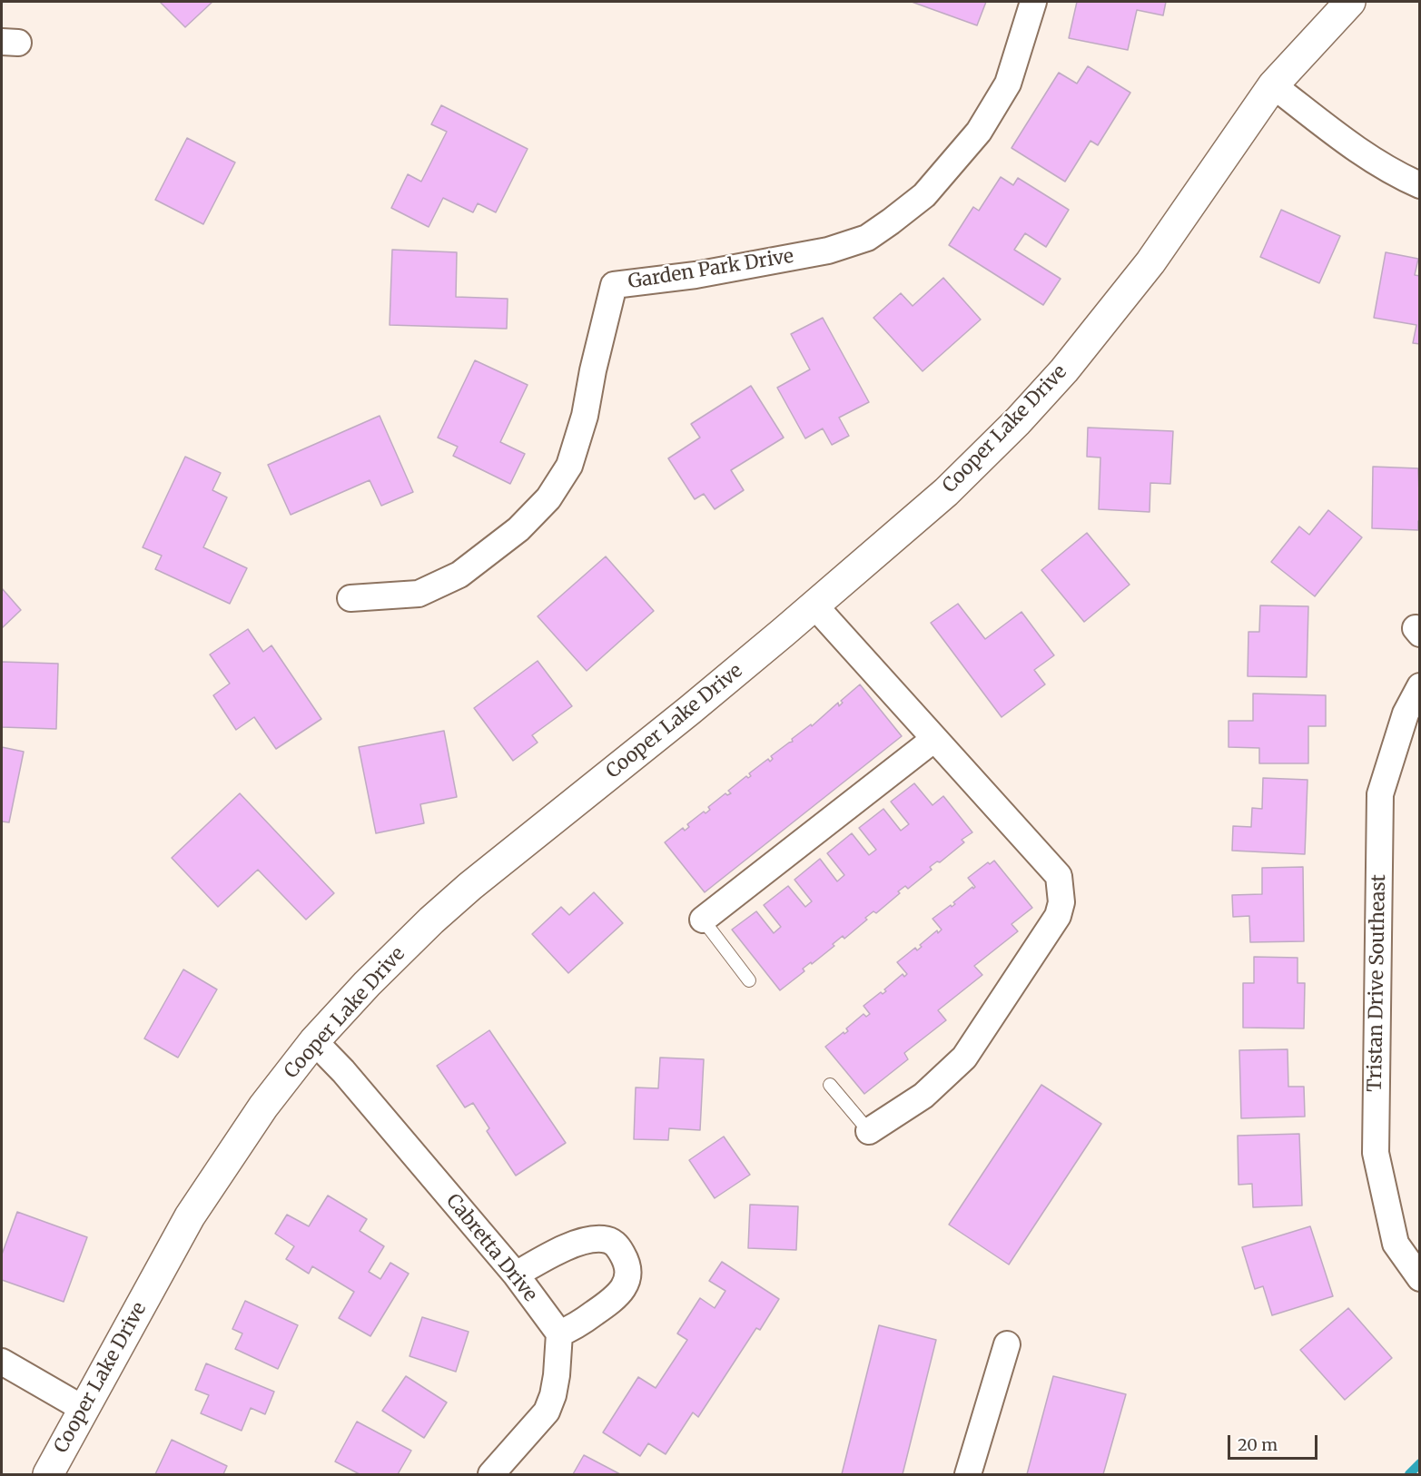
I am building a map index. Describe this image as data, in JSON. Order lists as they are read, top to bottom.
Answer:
{
  "streets": {
    "street": [
      "Garden Park Drive",
      "Cooper Lake Drive",
      "Tristan Drive Southeast",
      "Cabretta Drive"
    ]
  },
  "crossings": [
    ["Cooper Lake Drive", "Cabretta Drive"]
  ],
  "scale_bar": "20 m"
}
